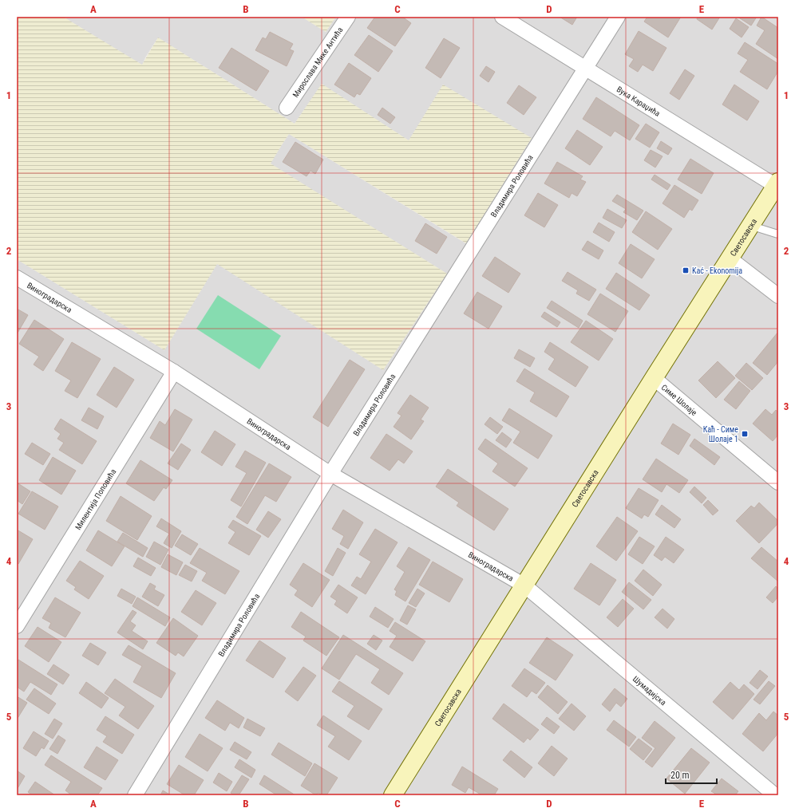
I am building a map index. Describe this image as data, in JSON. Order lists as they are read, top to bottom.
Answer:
{
  "streets": {
    "main road": ["Светосавска"],
    "street": [
      "Мирослава Мике Антића",
      "Вука Караџића",
      "Владимира Роловића",
      "Виноградарска",
      "Симе Шолаје",
      "Милентија Поповића",
      "Шумадијска"
    ]
  },
  "crossings": [
    ["Вука Караџића", "Владимира Роловића"],
    ["Вука Караџића", "Светосавска"],
    ["Владимира Роловића", "Виноградарска"],
    ["Светосавска", "Виноградарска"],
    ["Светосавска", "Симе Шолаје"],
    ["Светосавска", "Шумадијска"],
    ["Виноградарска", "Милентија Поповића"],
    ["Виноградарска", "Шумадијска"]
  ],
  "places": {
    "transit": ["Kać - Ekonomija", "Каћ - Симе Шолаје 1"]
  },
  "scale_bar": "20 m",
  "grid": {
    "columns": [
      "A",
      "B",
      "C",
      "D",
      "E"
    ],
    "rows": [
      "1",
      "2",
      "3",
      "4",
      "5"
    ]
  }
}
